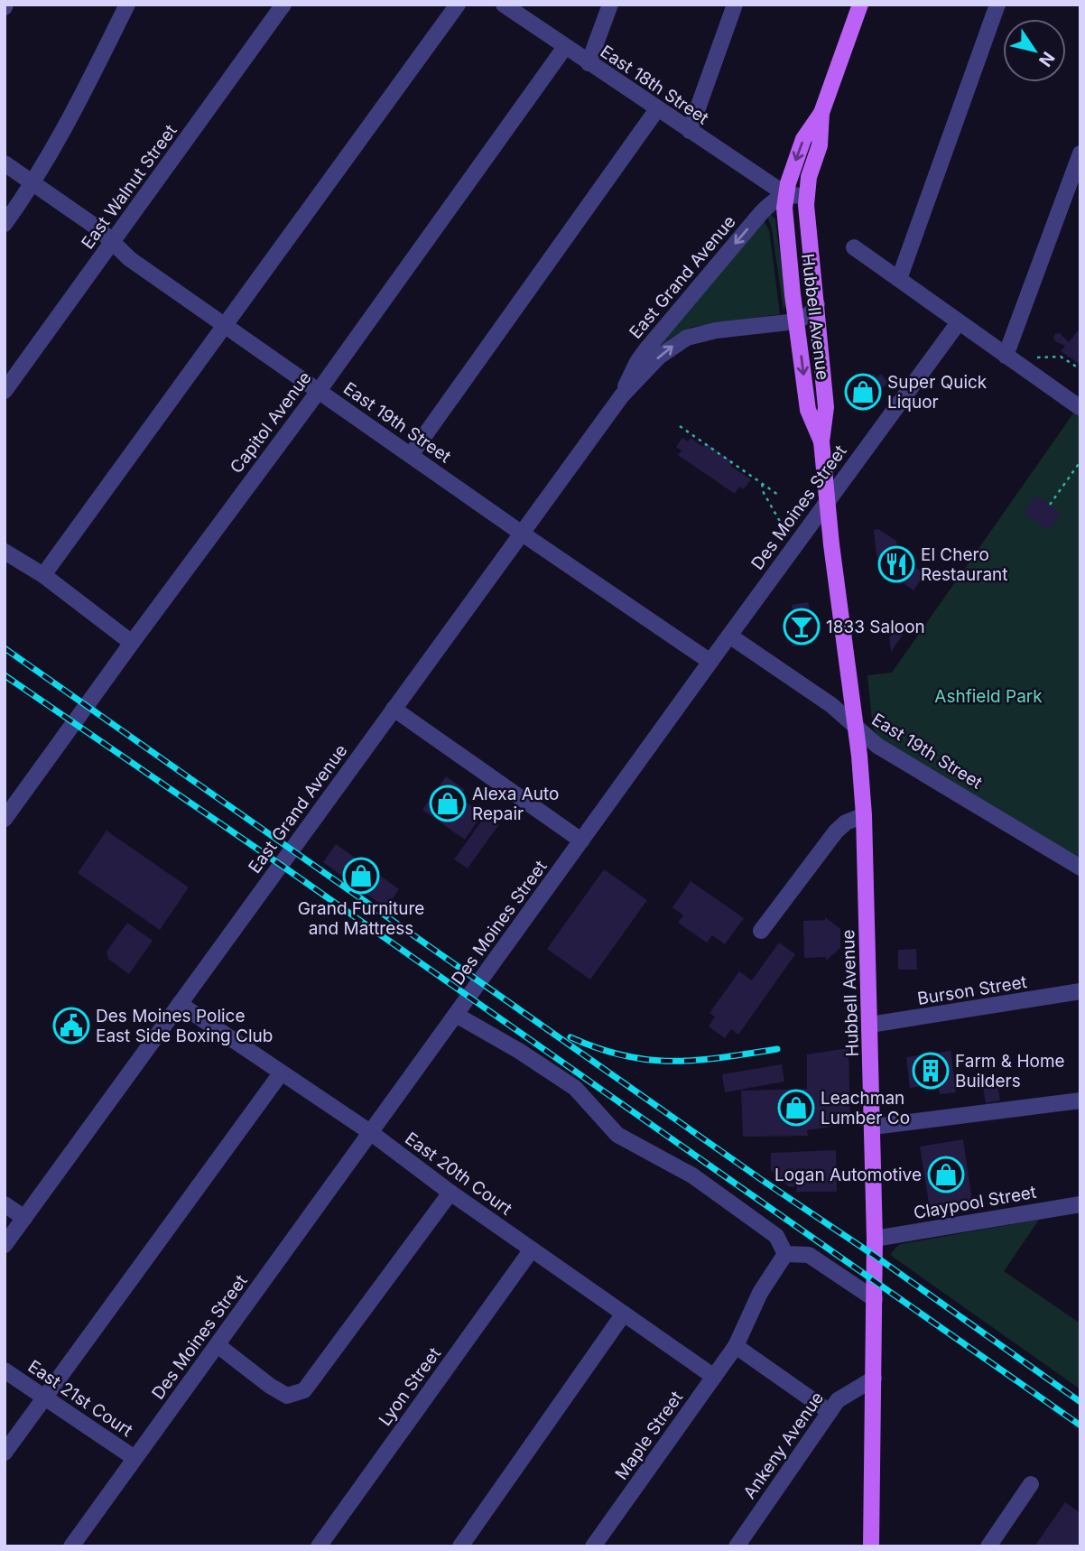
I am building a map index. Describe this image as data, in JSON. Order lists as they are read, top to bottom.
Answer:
{
  "streets": {
    "main road": ["Hubbell Avenue"],
    "street": [
      "East 18th Street",
      "East Walnut Street",
      "East Grand Avenue",
      "Capitol Avenue",
      "East 19th Street",
      "Des Moines Street",
      "Burson Street",
      "East 20th Court",
      "Claypool Street",
      "Lyon Street",
      "East 21st Court",
      "Maple Street",
      "Ankeny Avenue"
    ]
  },
  "crossings": [
    ["East 18th Street", "East Grand Avenue"],
    ["East 18th Street", "Hubbell Avenue"],
    ["East 18th Street", "Capitol Avenue"],
    ["East Walnut Street", "East 19th Street"],
    ["East Grand Avenue", "Hubbell Avenue"],
    ["East Grand Avenue", "East 19th Street"],
    ["East Grand Avenue", "East 20th Court"],
    ["Hubbell Avenue", "East 19th Street"],
    ["Hubbell Avenue", "Des Moines Street"],
    ["Hubbell Avenue", "Burson Street"],
    ["Hubbell Avenue", "Claypool Street"],
    ["Hubbell Avenue", "Ankeny Avenue"],
    ["Capitol Avenue", "East 19th Street"],
    ["East 19th Street", "Des Moines Street"],
    ["Des Moines Street", "East 20th Court"],
    ["Des Moines Street", "East 21st Court"],
    ["East 20th Court", "Lyon Street"],
    ["East 20th Court", "Maple Street"]
  ],
  "parks": ["Ashfield Park"],
  "places": {
    "shop": [
      "Super Quick Liquor",
      "Alexa Auto Repair",
      "Grand Furniture and Mattress",
      "Leachman Lumber Co",
      "Logan Automotive"
    ],
    "restaurant": ["El Chero Restaurant"],
    "bar": ["1833 Saloon"],
    "public building": ["Des Moines Police East Side Boxing Club"],
    "building": ["Farm & Home Builders"]
  },
  "north": "bottom right"
}
